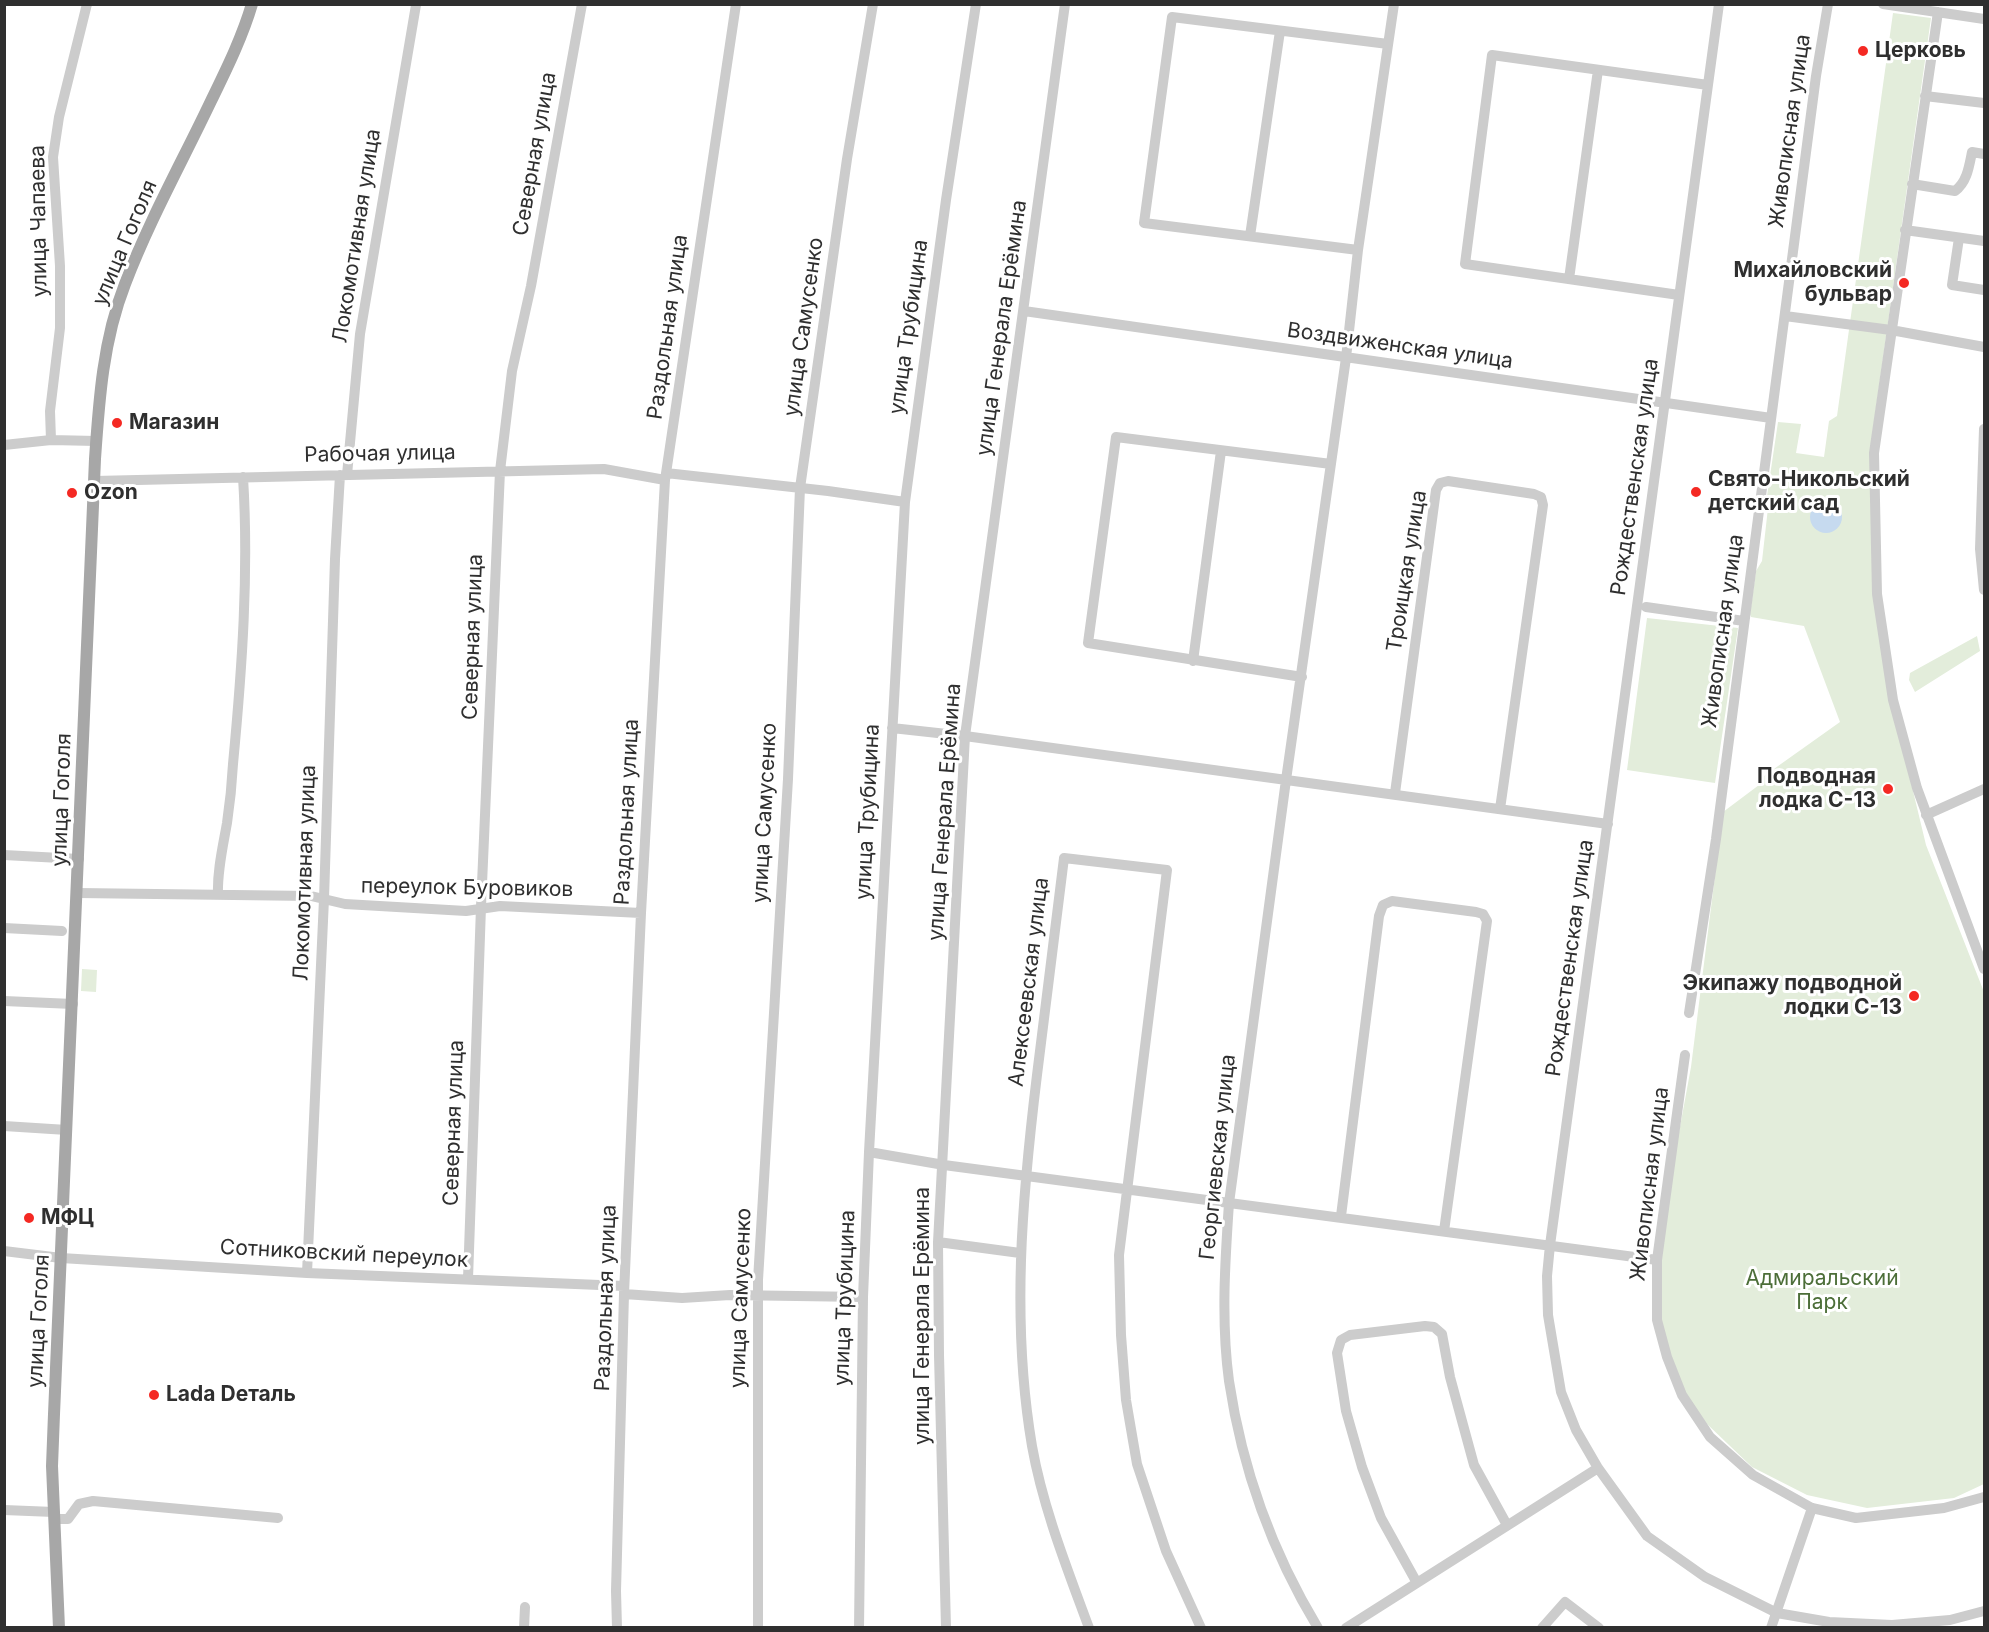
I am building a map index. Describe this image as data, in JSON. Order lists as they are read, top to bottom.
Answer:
{
  "streets": {
    "main road": ["улица Гоголя"],
    "street": [
      "Живописная улица",
      "Северная улица",
      "улица Чапаева",
      "Локомотивная улица",
      "Раздольная улица",
      "улица Самусенко",
      "улица Трубицина",
      "улица Генерала Ерёмина",
      "Воздвиженская улица",
      "Рабочая улица",
      "Рождественская улица",
      "Троицкая улица",
      "переулок Буровиков",
      "Алексеевская улица",
      "Георгиевская улица",
      "Сотниковский переулок"
    ]
  },
  "crossings": [
    ["Живописная улица", "Воздвиженская улица"],
    ["Северная улица", "Рабочая улица"],
    ["Северная улица", "переулок Буровиков"],
    ["Северная улица", "Сотниковский переулок"],
    ["Локомотивная улица", "Рабочая улица"],
    ["Локомотивная улица", "переулок Буровиков"],
    ["Локомотивная улица", "Сотниковский переулок"],
    ["улица Гоголя", "Рабочая улица"],
    ["улица Гоголя", "переулок Буровиков"],
    ["улица Гоголя", "Сотниковский переулок"],
    ["Раздольная улица", "Рабочая улица"],
    ["Раздольная улица", "переулок Буровиков"],
    ["Раздольная улица", "Сотниковский переулок"],
    ["улица Самусенко", "Рабочая улица"],
    ["улица Самусенко", "Сотниковский переулок"],
    ["улица Трубицина", "Рабочая улица"],
    ["улица Трубицина", "Сотниковский переулок"],
    ["улица Генерала Ерёмина", "Воздвиженская улица"],
    ["Воздвиженская улица", "Рождественская улица"],
    ["Воздвиженская улица", "Георгиевская улица"]
  ],
  "parks": ["Адмиральский Парк"],
  "places": [
    "Церковь",
    "Михайловский бульвар",
    "Магазин",
    "Свято-Никольский детский сад",
    "Ozon",
    "Подводная лодка С-13",
    "Экипажу подводной лодки С-13",
    "МФЦ",
    "Lada Dеталь"
  ]
}
